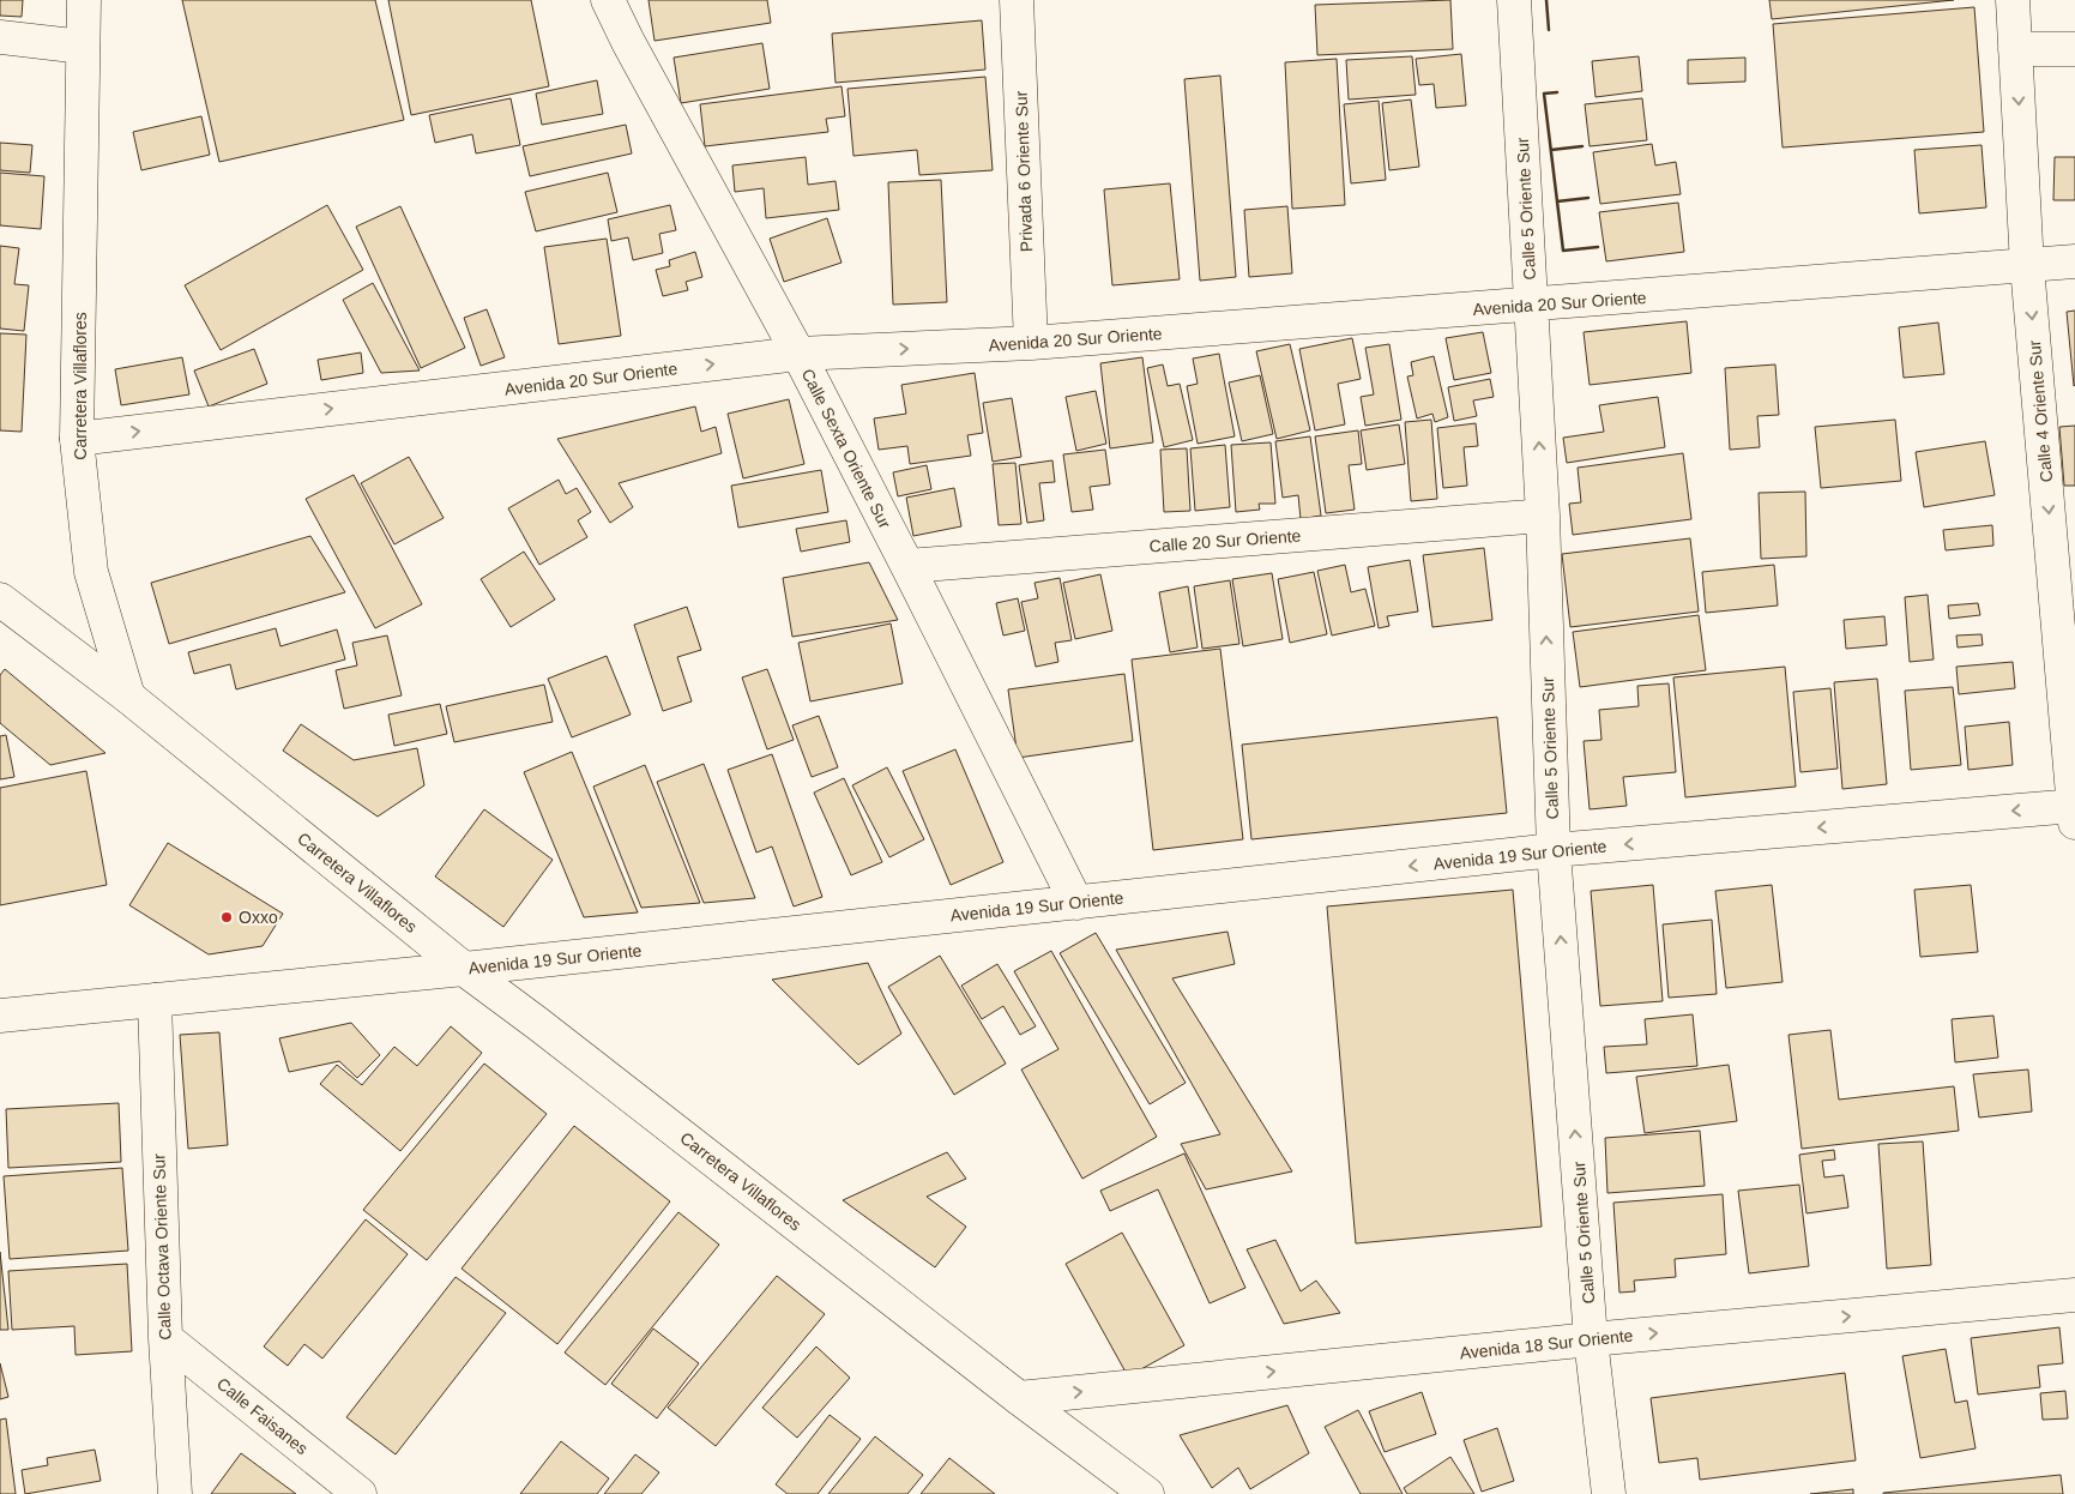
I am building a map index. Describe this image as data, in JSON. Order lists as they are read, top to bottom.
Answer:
{
  "streets": {
    "street": [
      "Privada 6 Oriente Sur",
      "Calle 5 Oriente Sur",
      "Avenida 20 Sur Oriente",
      "Carretera Villaflores",
      "Calle 4 Oriente Sur",
      "Calle Sexta Oriente Sur",
      "Calle 20 Sur Oriente",
      "Avenida 19 Sur Oriente",
      "Calle Octava Oriente Sur",
      "Avenida 18 Sur Oriente",
      "Calle Faisanes"
    ]
  },
  "crossings": [
    ["Privada 6 Oriente Sur", "Avenida 20 Sur Oriente"],
    ["Calle 5 Oriente Sur", "Avenida 20 Sur Oriente"],
    ["Calle 5 Oriente Sur", "Calle 20 Sur Oriente"],
    ["Calle 5 Oriente Sur", "Avenida 19 Sur Oriente"],
    ["Calle 5 Oriente Sur", "Avenida 18 Sur Oriente"],
    ["Avenida 20 Sur Oriente", "Carretera Villaflores"],
    ["Avenida 20 Sur Oriente", "Calle 4 Oriente Sur"],
    ["Avenida 20 Sur Oriente", "Calle Sexta Oriente Sur"],
    ["Carretera Villaflores", "Avenida 19 Sur Oriente"],
    ["Carretera Villaflores", "Avenida 18 Sur Oriente"],
    ["Calle 4 Oriente Sur", "Avenida 19 Sur Oriente"],
    ["Calle Sexta Oriente Sur", "Calle 20 Sur Oriente"],
    ["Calle Sexta Oriente Sur", "Avenida 19 Sur Oriente"],
    ["Avenida 19 Sur Oriente", "Calle Octava Oriente Sur"],
    ["Calle Octava Oriente Sur", "Calle Faisanes"]
  ],
  "one_way": [
    "Calle 5 Oriente Sur",
    "Avenida 20 Sur Oriente",
    "Calle 4 Oriente Sur",
    "Avenida 19 Sur Oriente",
    "Avenida 18 Sur Oriente"
  ],
  "places": ["Oxxo"]
}
